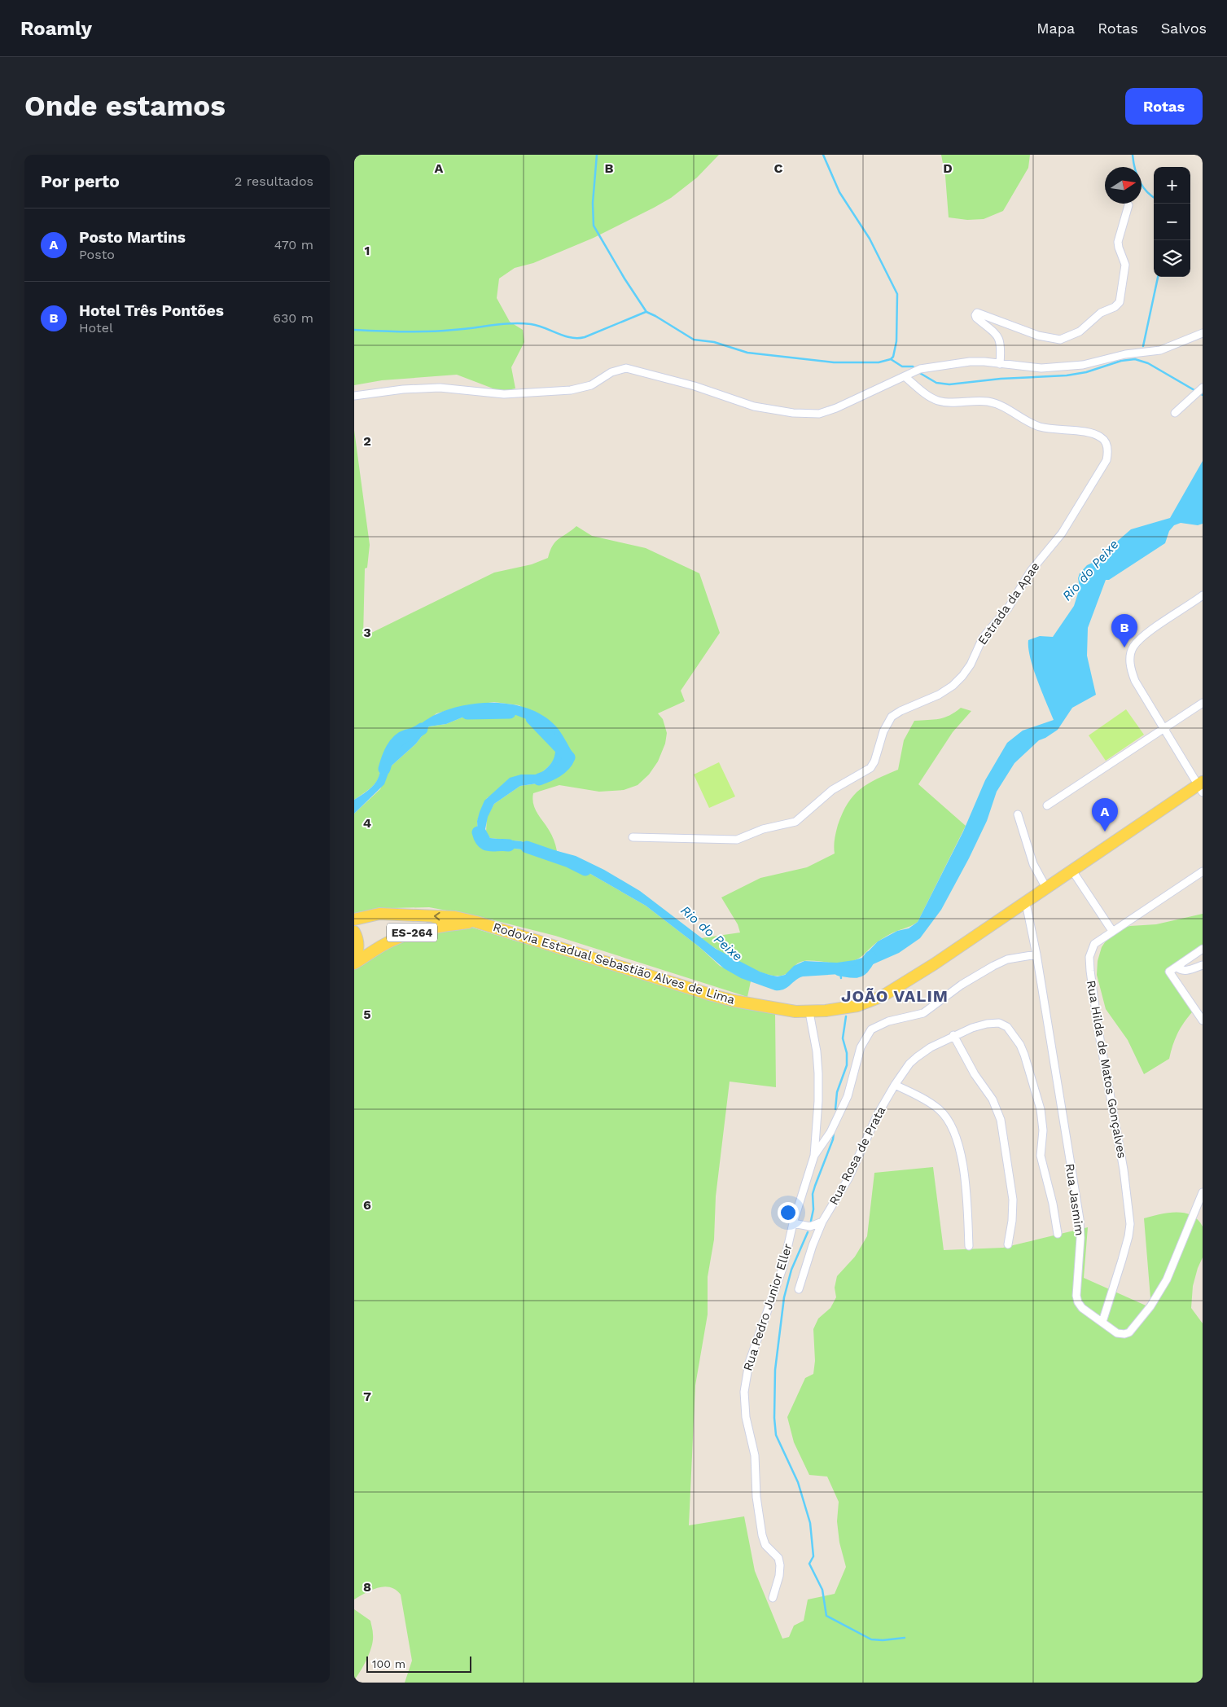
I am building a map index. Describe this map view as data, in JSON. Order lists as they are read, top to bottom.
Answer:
{
  "streets": {
    "main road": ["ES-264", "Rodovia Estadual Sebastião Alves de Lima"],
    "street": [
      "Estrada da Apae",
      "Rua Hilda de Matos Gonçalves",
      "Rua Rosa de Prata",
      "Rua Jasmim",
      "Rua Pedro Junior Eller"
    ]
  },
  "crossings": [
    ["Rodovia Estadual Sebastião Alves de Lima", "Rua Jasmim"],
    ["Rodovia Estadual Sebastião Alves de Lima", "Rua Pedro Junior Eller"],
    ["Rua Hilda de Matos Gonçalves", "Rua Jasmim"]
  ],
  "districts": ["JOÃO VALIM"],
  "water": ["Rio do Peixe"],
  "scale_bar": "100 m",
  "north": "right",
  "page": {
    "header": "Roamly",
    "nav": ["Mapa", "Rotas", "Salvos"],
    "buttons": "Rotas",
    "title": "Onde estamos",
    "heading": ["Por perto", "2 resultados"],
    "map_buttons": ["+", "−"],
    "list": [
      {
        "mark": "A",
        "name": "Posto Martins",
        "note": "Posto",
        "value": "470 m"
      },
      {
        "mark": "B",
        "name": "Hotel Três Pontões",
        "note": "Hotel",
        "value": "630 m"
      }
    ],
    "pins": ["B", "A"],
    "scale": "100 m"
  },
  "grid": {
    "columns": [
      "A",
      "B",
      "C",
      "D"
    ],
    "rows": [
      "1",
      "2",
      "3",
      "4",
      "5",
      "6",
      "7",
      "8"
    ]
  }
}
